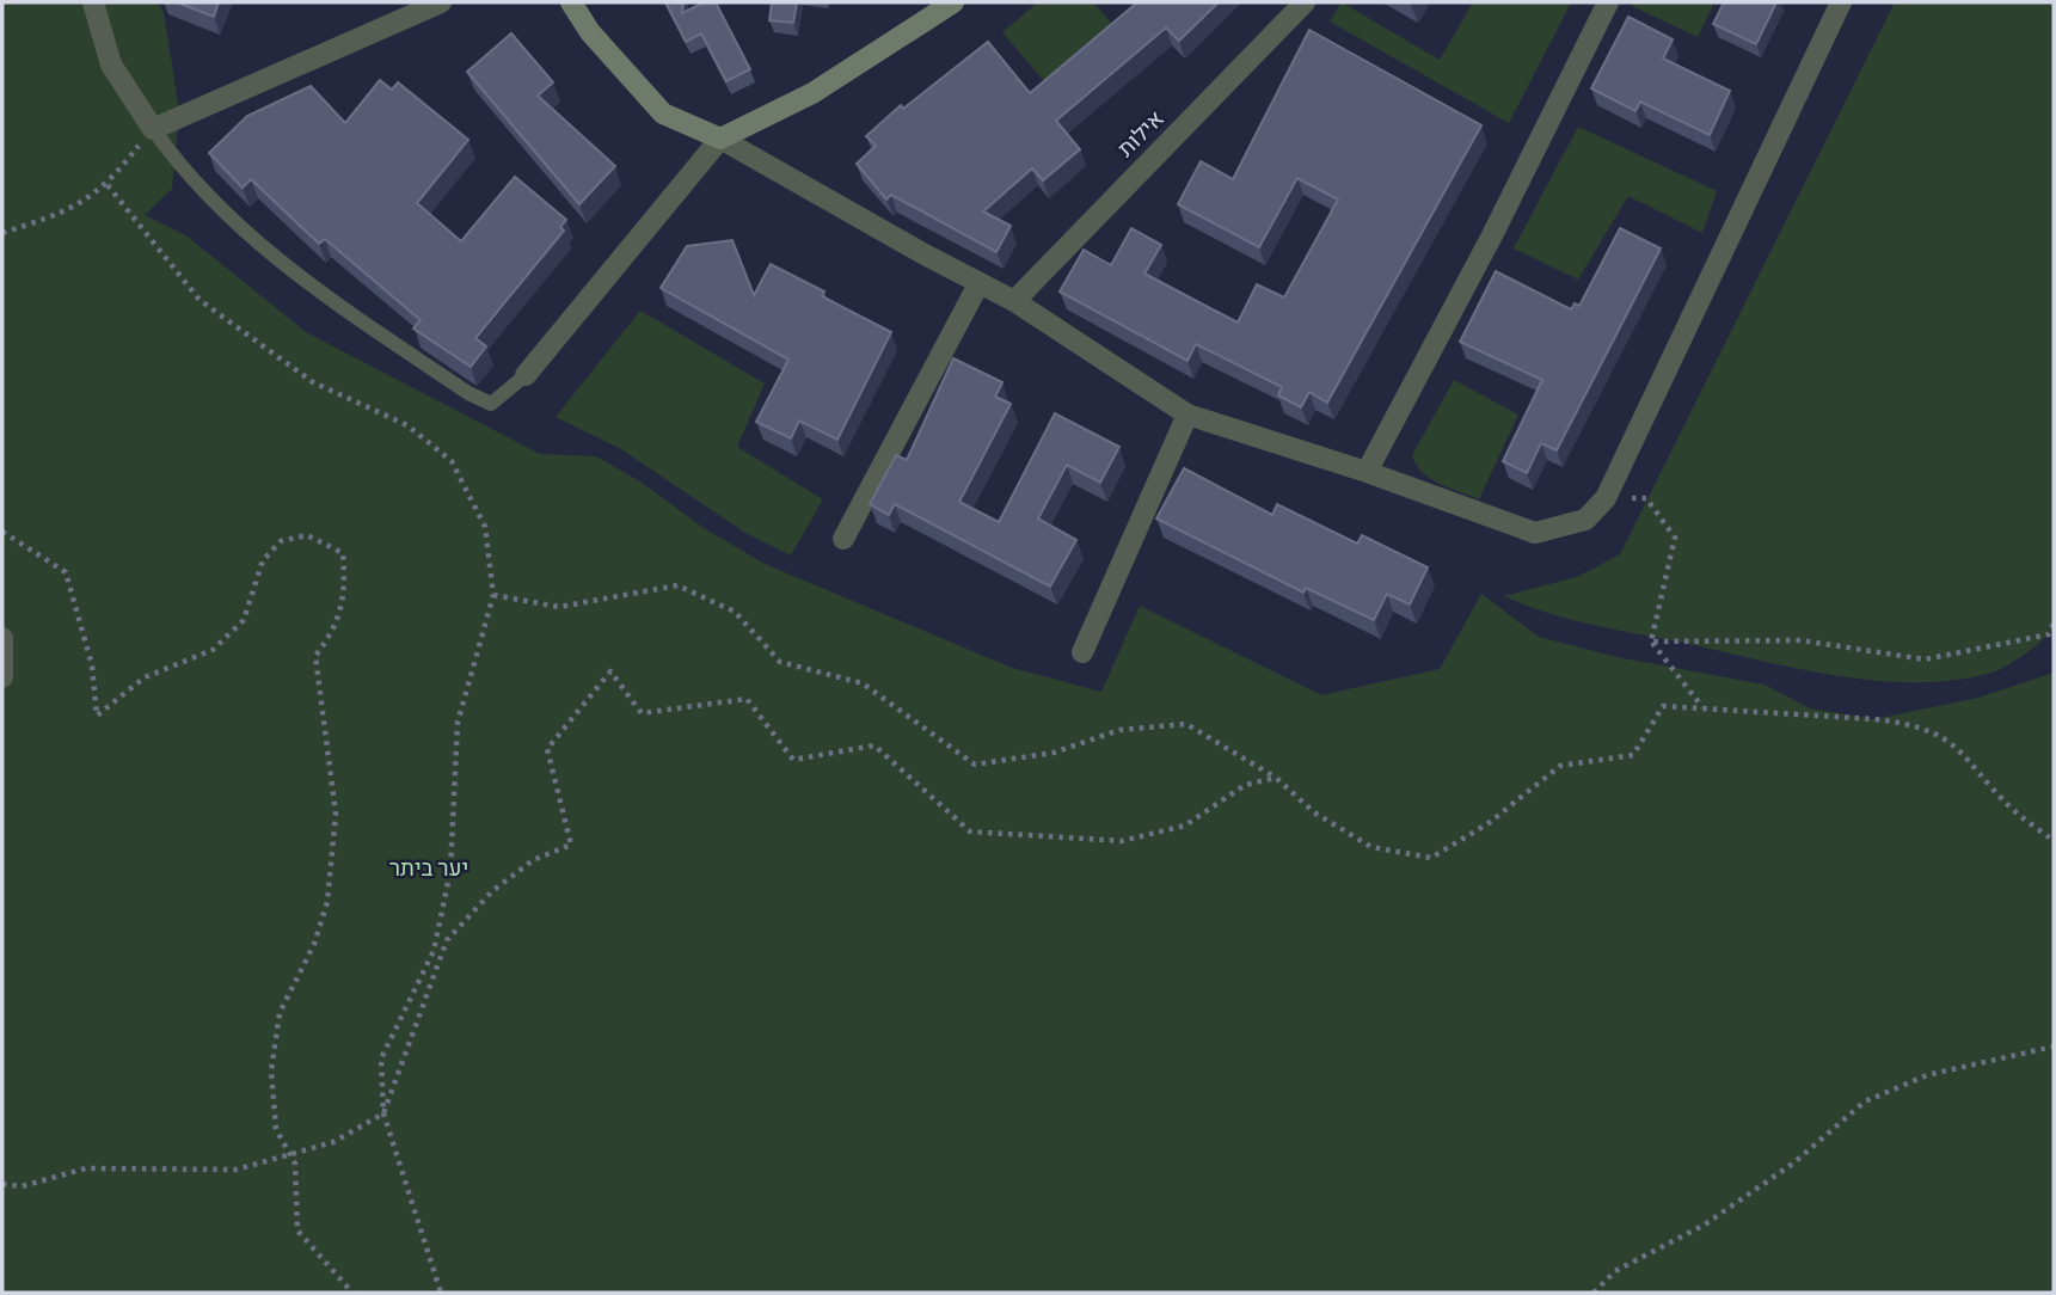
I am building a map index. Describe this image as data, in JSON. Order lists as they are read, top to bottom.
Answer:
{
  "streets": {
    "street": ["אילות"]
  },
  "parks": ["יער ביתר"]
}
